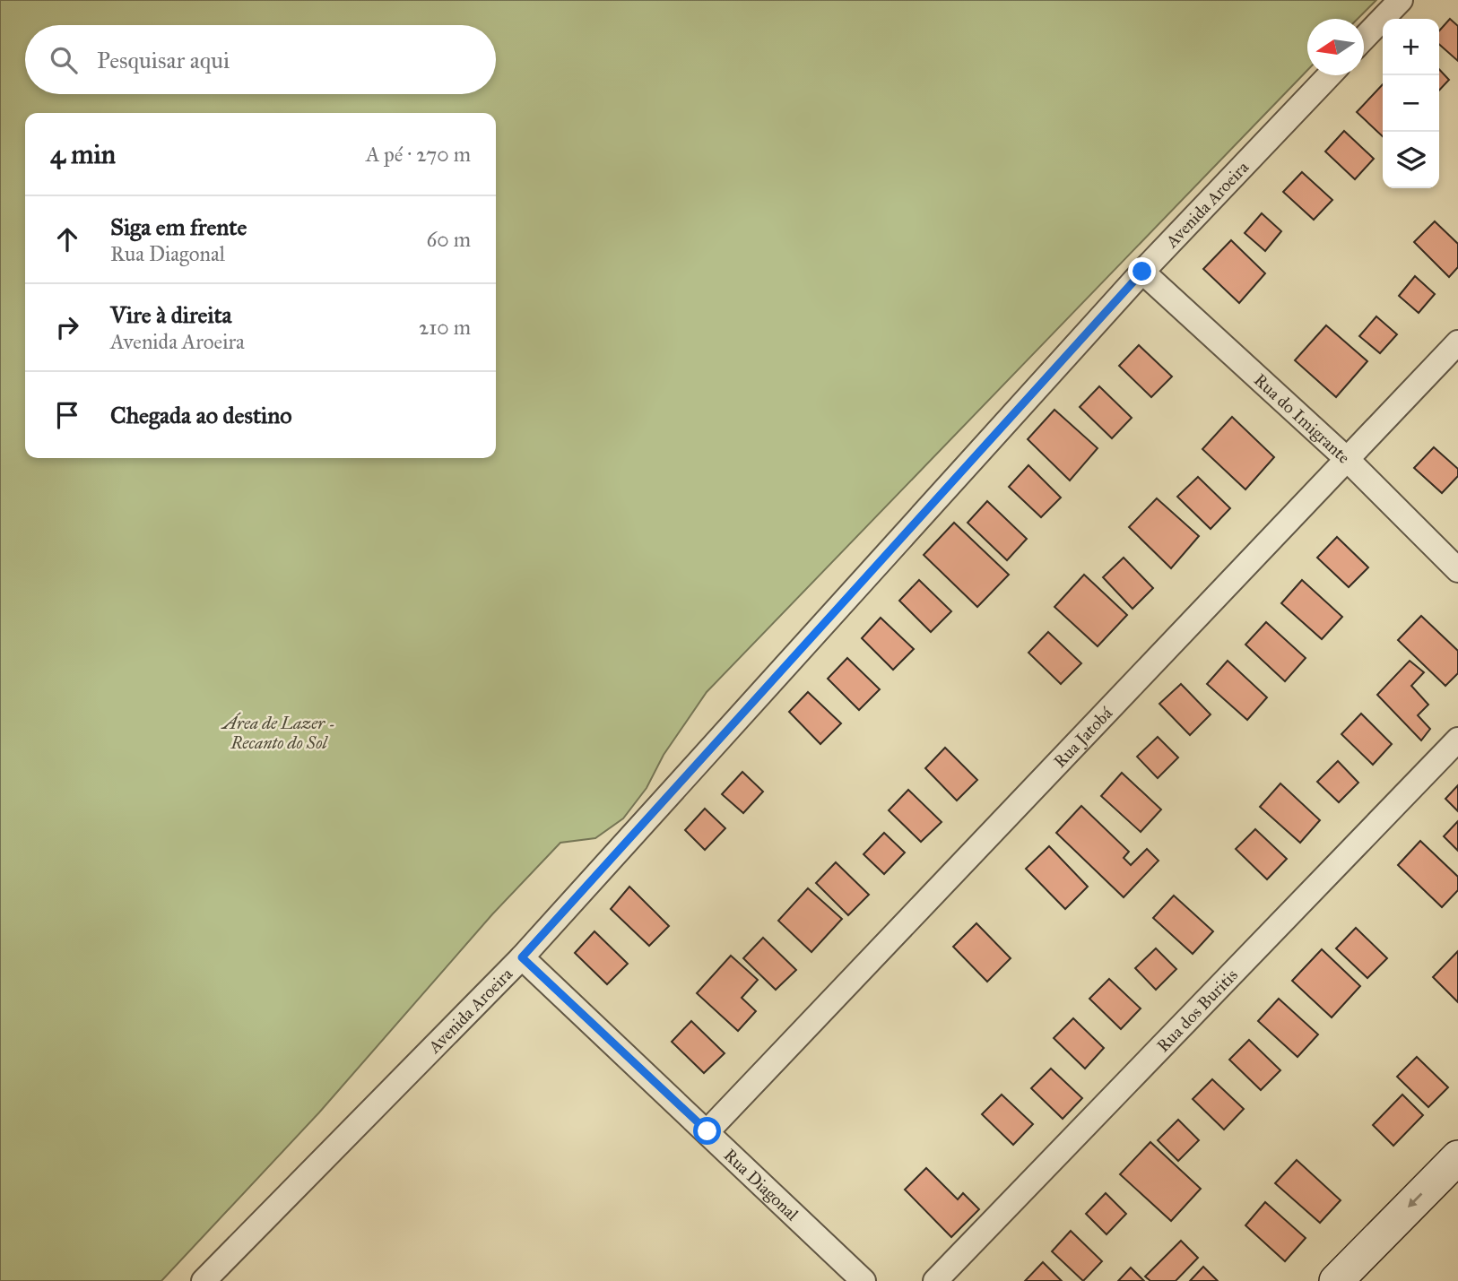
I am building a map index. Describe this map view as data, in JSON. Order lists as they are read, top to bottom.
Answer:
{
  "streets": {
    "street": [
      "Avenida Aroeira",
      "Rua do Imigrante",
      "Rua Jatobá",
      "Rua dos Buritis",
      "Rua Diagonal"
    ]
  },
  "crossings": [
    ["Avenida Aroeira", "Rua do Imigrante"],
    ["Avenida Aroeira", "Rua Diagonal"],
    ["Rua do Imigrante", "Rua Jatobá"],
    ["Rua Jatobá", "Rua Diagonal"]
  ],
  "parks": ["Área de Lazer - Recanto do Sol"],
  "north": "left",
  "page": {
    "map_buttons": ["+", "−"],
    "search": "Pesquisar aqui",
    "heading": ["4 min", "A pé · 270 m"],
    "list": [
      ["Siga em frente", "Rua Diagonal", "60 m"],
      ["Vire à direita", "Avenida Aroeira", "210 m"],
      "Chegada ao destino"
    ]
  }
}
